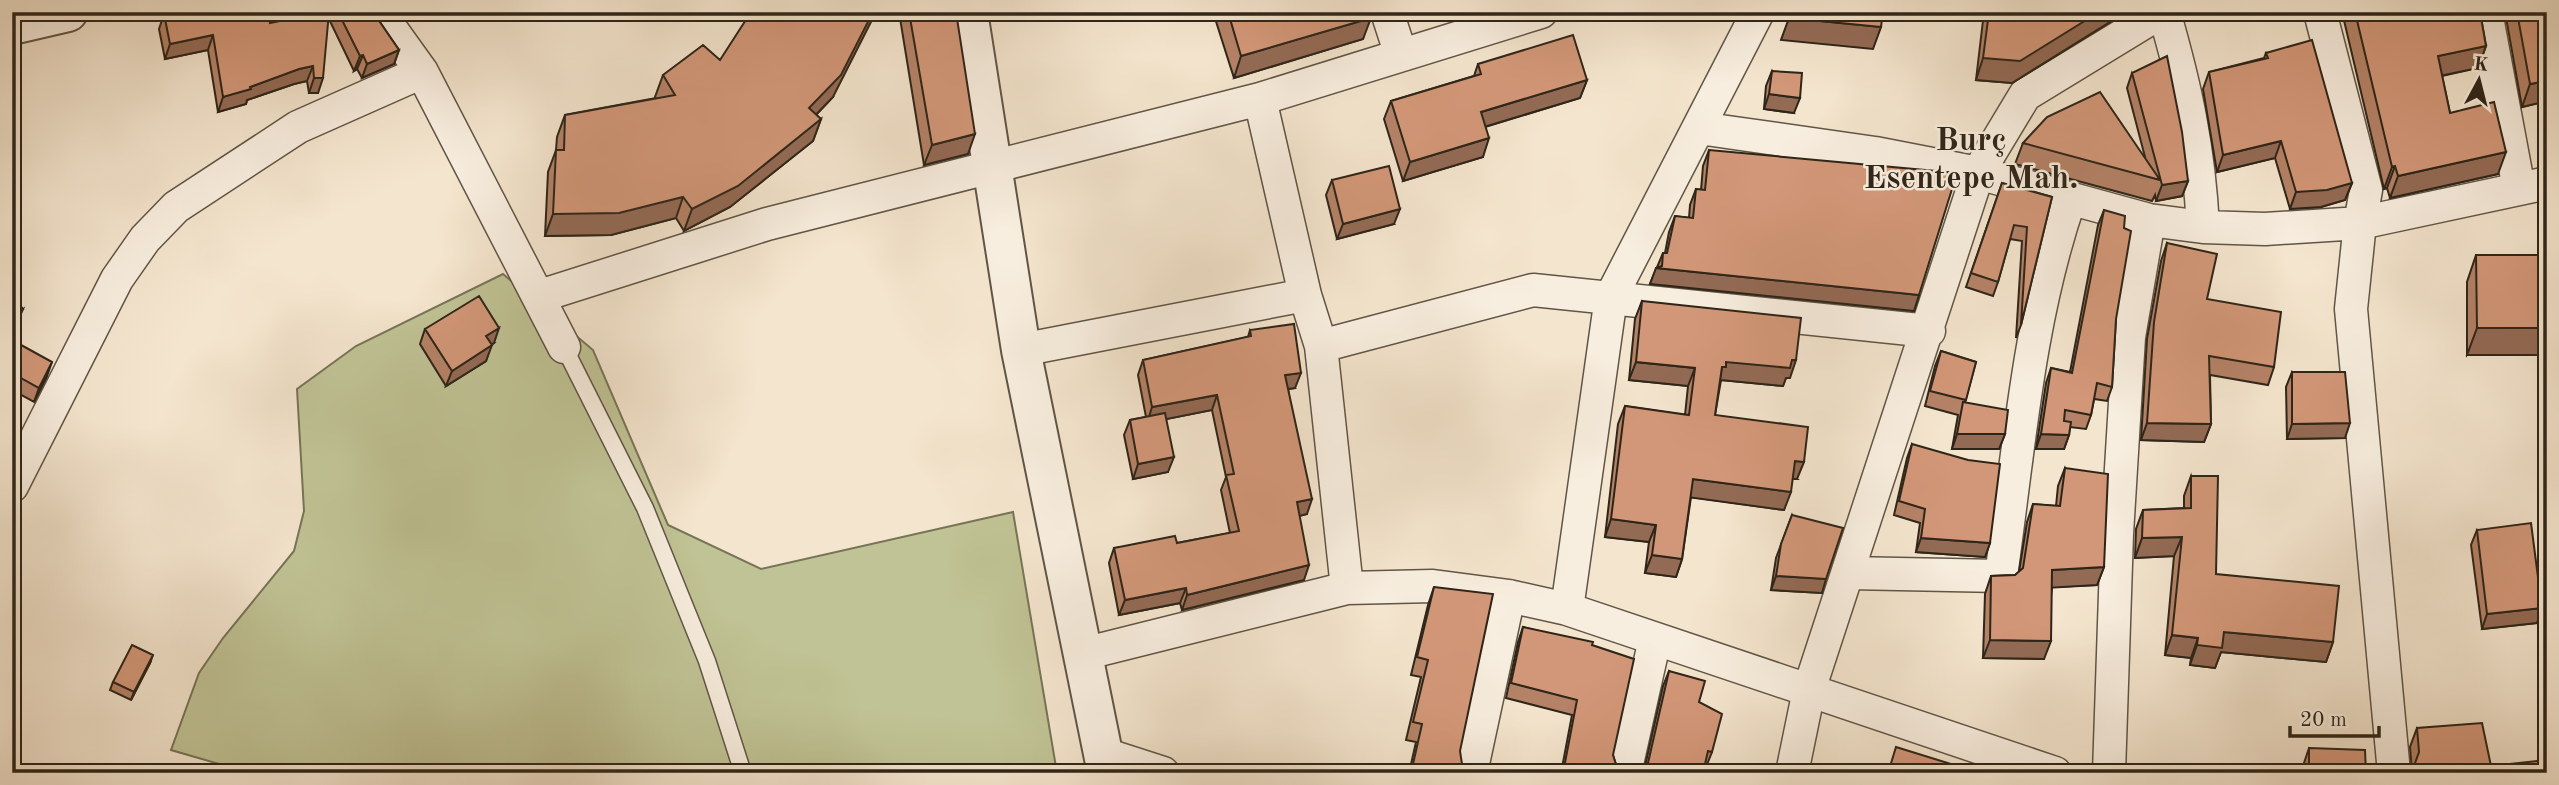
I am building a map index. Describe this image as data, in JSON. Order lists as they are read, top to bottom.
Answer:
{
  "districts": ["Burç Esentepe Mah."],
  "scale_bar": "20 m",
  "north": "top"
}
